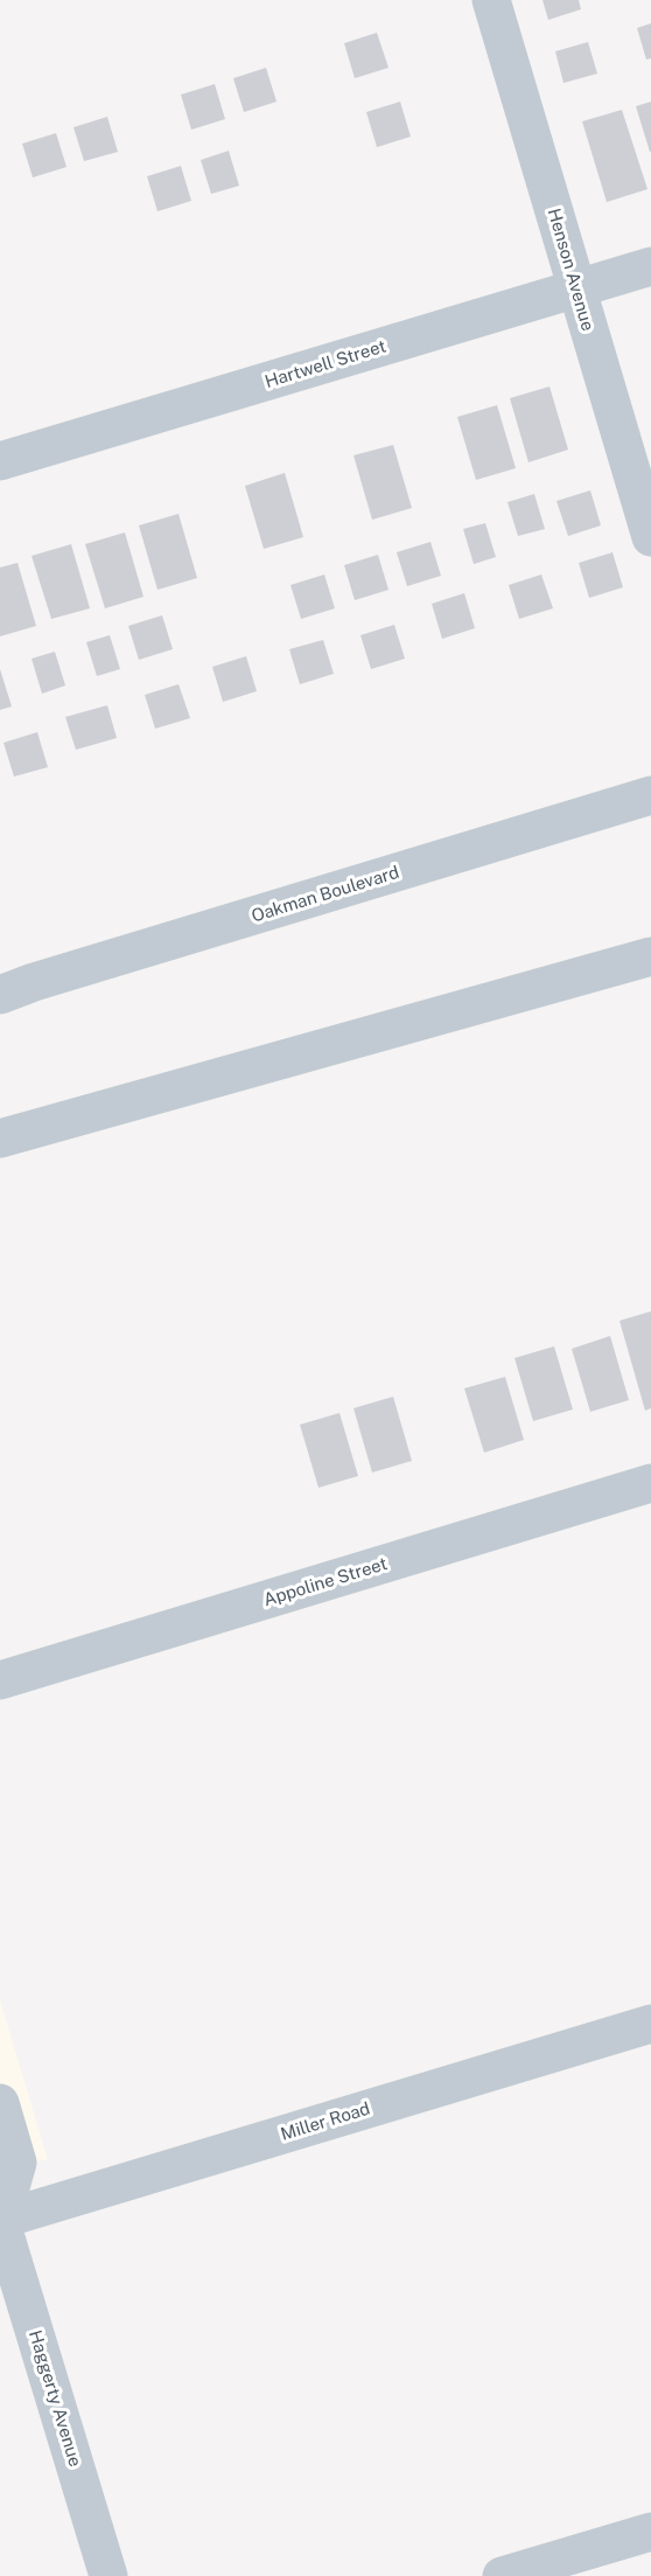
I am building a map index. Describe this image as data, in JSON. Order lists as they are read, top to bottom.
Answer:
{
  "streets": {
    "street": [
      "Henson Avenue",
      "Hartwell Street",
      "Oakman Boulevard",
      "Appoline Street",
      "Miller Road",
      "Haggerty Avenue"
    ]
  },
  "crossings": [
    ["Henson Avenue", "Hartwell Street"],
    ["Miller Road", "Haggerty Avenue"]
  ]
}
